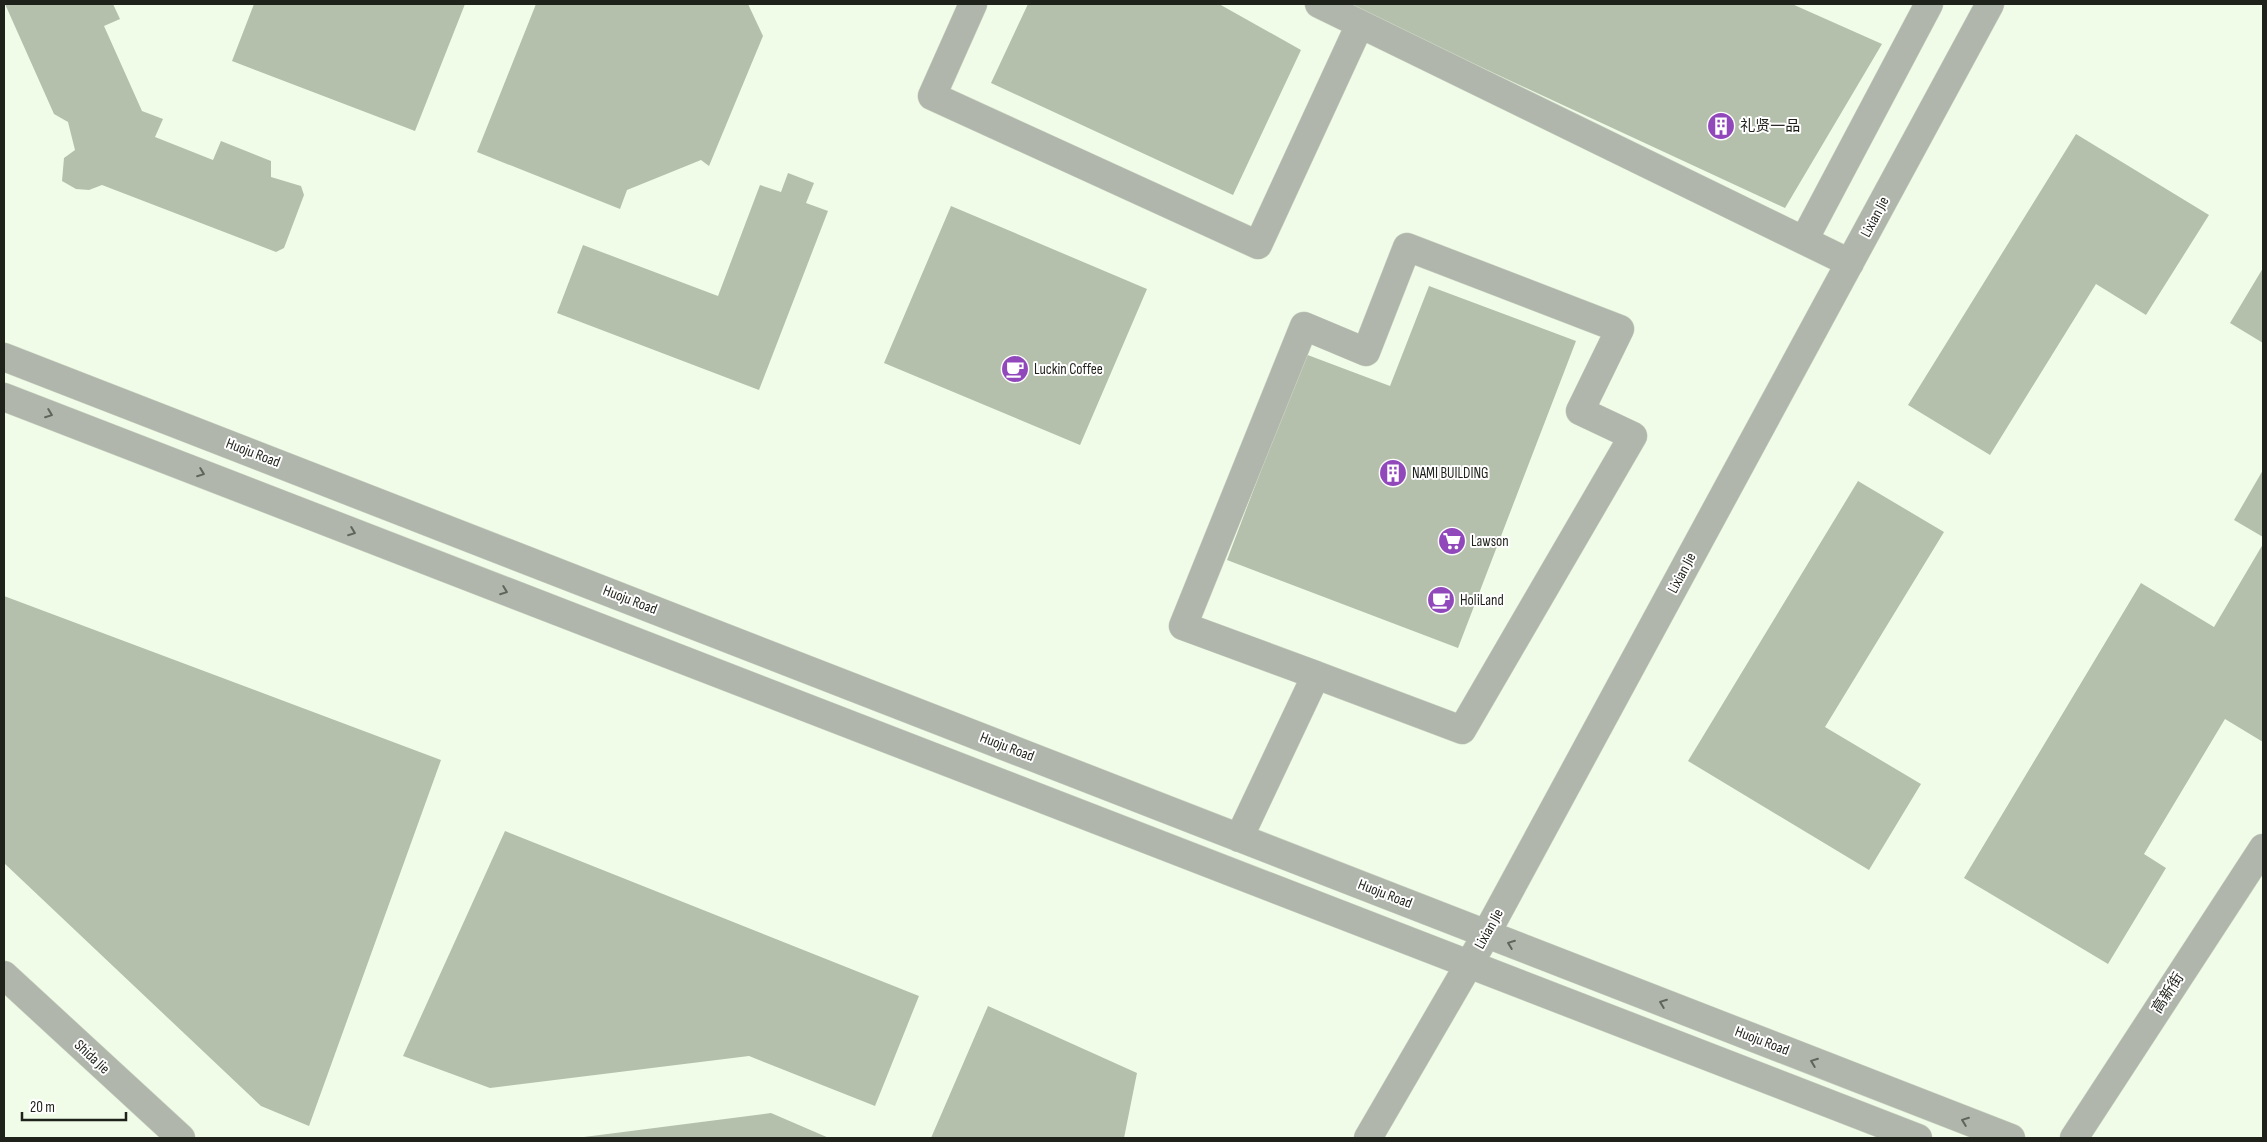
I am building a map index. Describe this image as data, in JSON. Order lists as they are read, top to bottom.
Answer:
{
  "streets": {
    "street": [
      "Lixian Jie",
      "Huoju Road",
      "高新街",
      "Shida Jie"
    ]
  },
  "crossings": [
    ["Lixian Jie", "Huoju Road"]
  ],
  "places": {
    "building": ["礼贤一品", "NAMI BUILDING"],
    "cafe": ["Luckin Coffee", "HoliLand"],
    "supermarket": ["Lawson"]
  },
  "scale_bar": "20 m"
}
